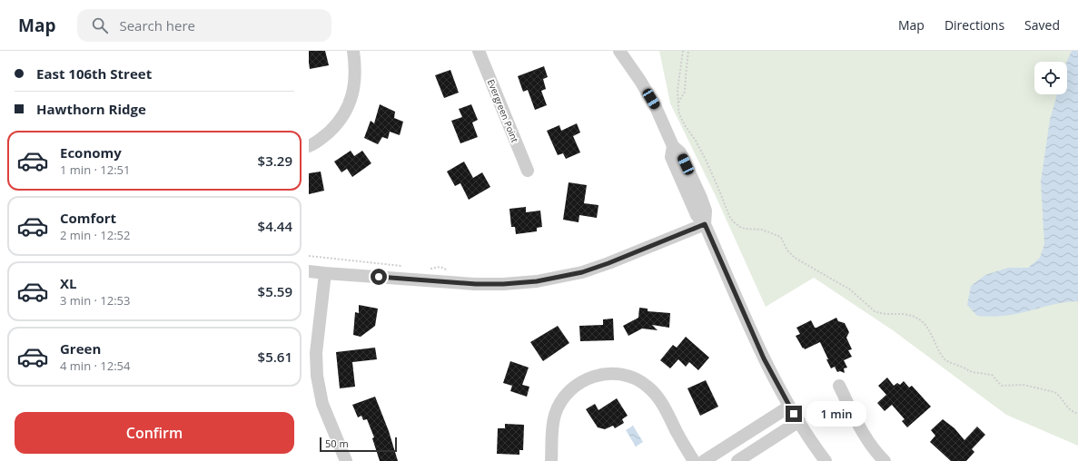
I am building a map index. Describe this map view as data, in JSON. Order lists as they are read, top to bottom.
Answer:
{
  "streets": {
    "street": ["Evergreen Point"]
  },
  "scale_bar": "50 m",
  "page": {
    "header": "Map",
    "search": "Search here",
    "nav": ["Map", "Directions", "Saved"],
    "banner": ["East 106th Street", "Hawthorn Ridge"],
    "list": [
      {
        "name": "Economy",
        "note": "1 min · 12:51",
        "value": "$3.29"
      },
      {
        "name": "Comfort",
        "note": "2 min · 12:52",
        "value": "$4.44"
      },
      {
        "name": "XL",
        "note": "3 min · 12:53",
        "value": "$5.59"
      },
      {
        "name": "Green",
        "note": "4 min · 12:54",
        "value": "$5.61"
      }
    ],
    "bubble": "1 min",
    "buttons": "Confirm",
    "scale": "50 m"
  }
}
